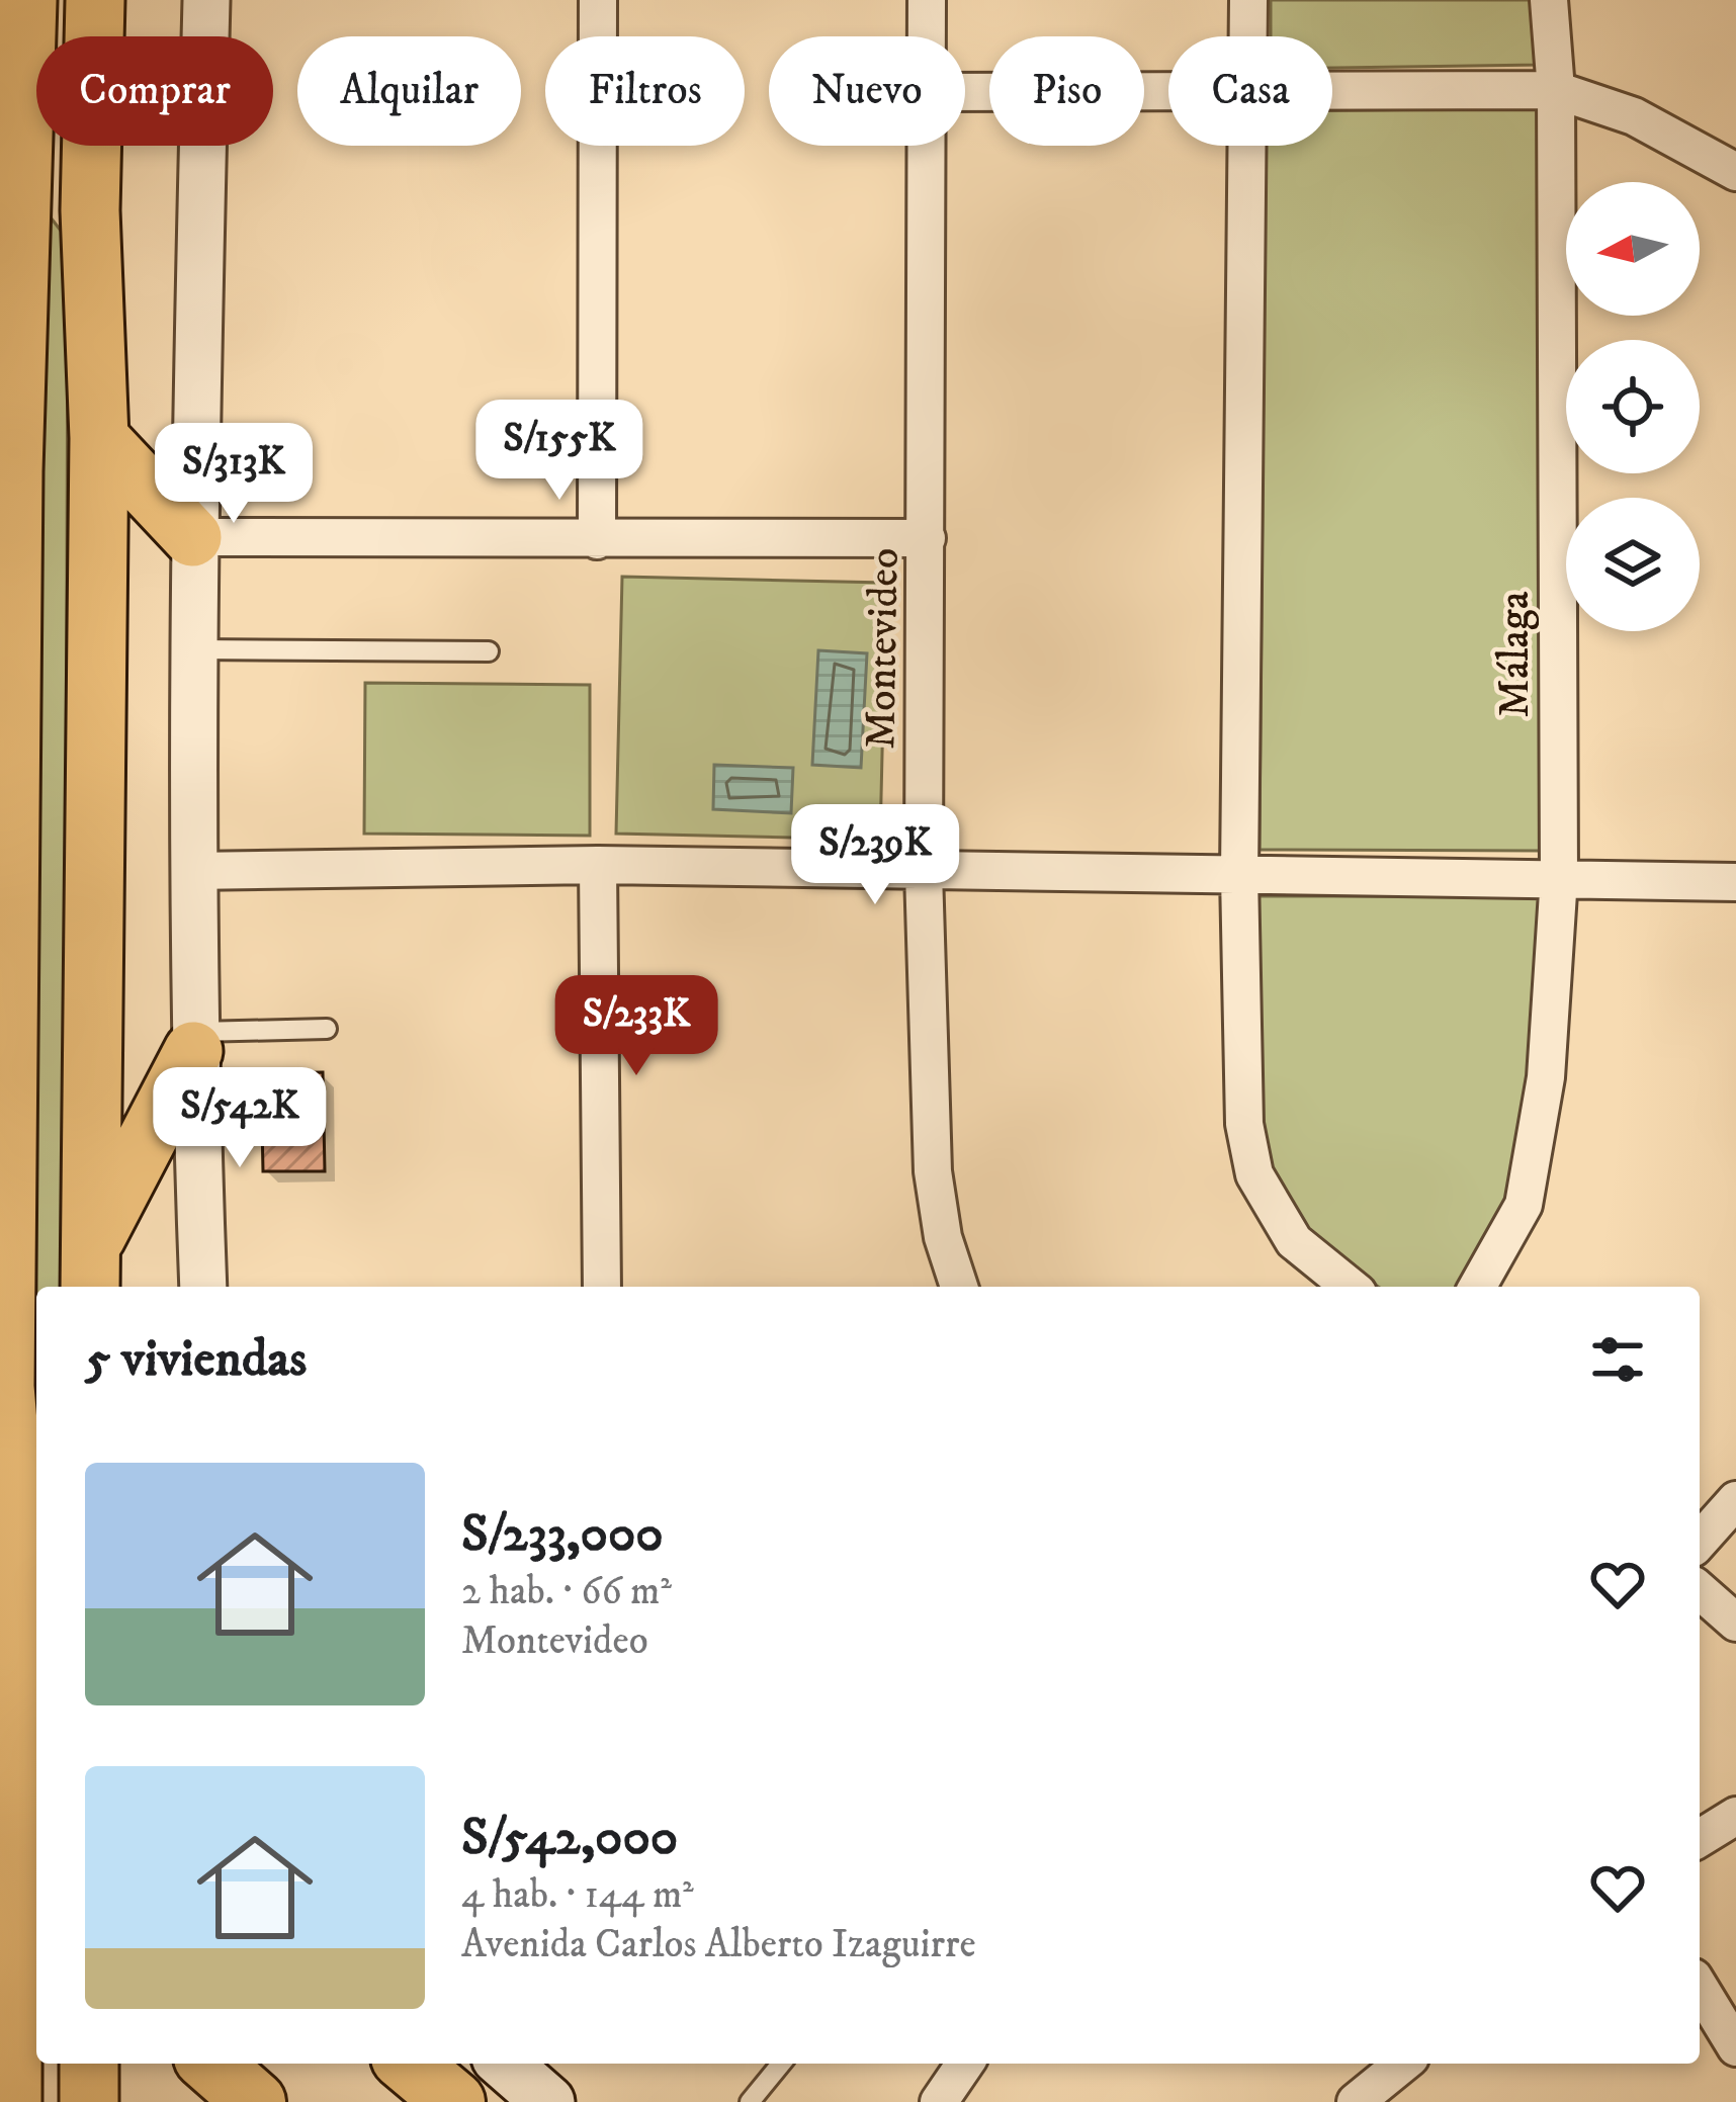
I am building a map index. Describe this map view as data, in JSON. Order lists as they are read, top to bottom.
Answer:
{
  "streets": {
    "street": ["Montevideo", "Málaga"]
  },
  "north": "left",
  "page": {
    "chip": [
      "Comprar",
      "Alquilar",
      "Filtros",
      "Nuevo",
      "Piso",
      "Casa"
    ],
    "price": [
      "S/155K",
      "S/313K",
      "S/239K",
      "S/233K",
      "S/542K"
    ],
    "heading": "5 viviendas",
    "list": [
      {
        "name": "S/233,000",
        "note": "2 hab. · 66 m² · Montevideo"
      },
      {
        "name": "S/542,000",
        "note": "4 hab. · 144 m² · Avenida Carlos Alberto Izaguirre"
      }
    ]
  }
}
